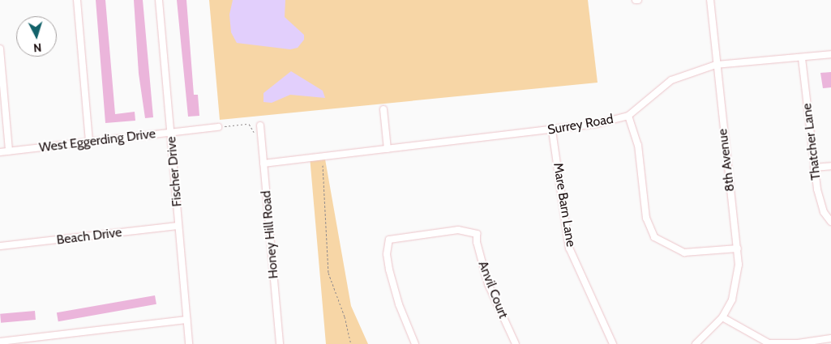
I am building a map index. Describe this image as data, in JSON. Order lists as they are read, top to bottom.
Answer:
{
  "streets": {
    "street": [
      "Surrey Road",
      "West Eggerding Drive",
      "Thatcher Lane",
      "8th Avenue",
      "Fischer Drive",
      "Mare Barn Lane",
      "Honey Hill Road",
      "Beach Drive",
      "Anvil Court"
    ]
  },
  "crossings": [
    ["Surrey Road", "Thatcher Lane"],
    ["Surrey Road", "8th Avenue"],
    ["Surrey Road", "Mare Barn Lane"],
    ["Surrey Road", "Honey Hill Road"],
    ["West Eggerding Drive", "Fischer Drive"],
    ["Fischer Drive", "Beach Drive"]
  ],
  "north": "bottom"
}
